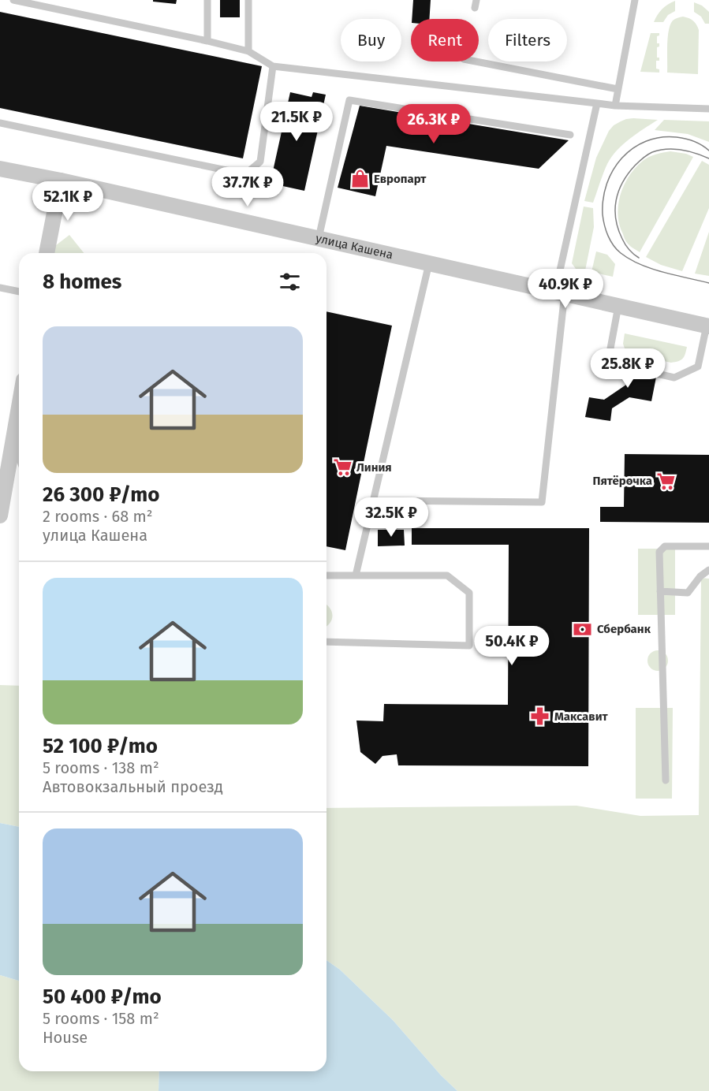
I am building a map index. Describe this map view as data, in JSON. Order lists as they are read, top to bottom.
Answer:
{
  "streets": {
    "street": ["улица Кашена"]
  },
  "places": {
    "shop": ["Европарт"],
    "supermarket": ["Линия", "Пятёрочка"],
    "bank": ["Сбербанк"],
    "pharmacy": ["Максавит"]
  },
  "page": {
    "chip": ["Buy", "Rent", "Filters"],
    "price": [
      "21.5K ₽",
      "26.3K ₽",
      "37.7K ₽",
      "52.1K ₽",
      "40.9K ₽",
      "25.8K ₽",
      "32.5K ₽",
      "50.4K ₽"
    ],
    "heading": "8 homes",
    "list": [
      {
        "name": "26 300 ₽/mo",
        "note": "2 rooms · 68 m² · улица Кашена"
      },
      {
        "name": "52 100 ₽/mo",
        "note": "5 rooms · 138 m² · Автовокзальный проезд"
      },
      {
        "name": "50 400 ₽/mo",
        "note": "5 rooms · 158 m² · House"
      }
    ]
  }
}
